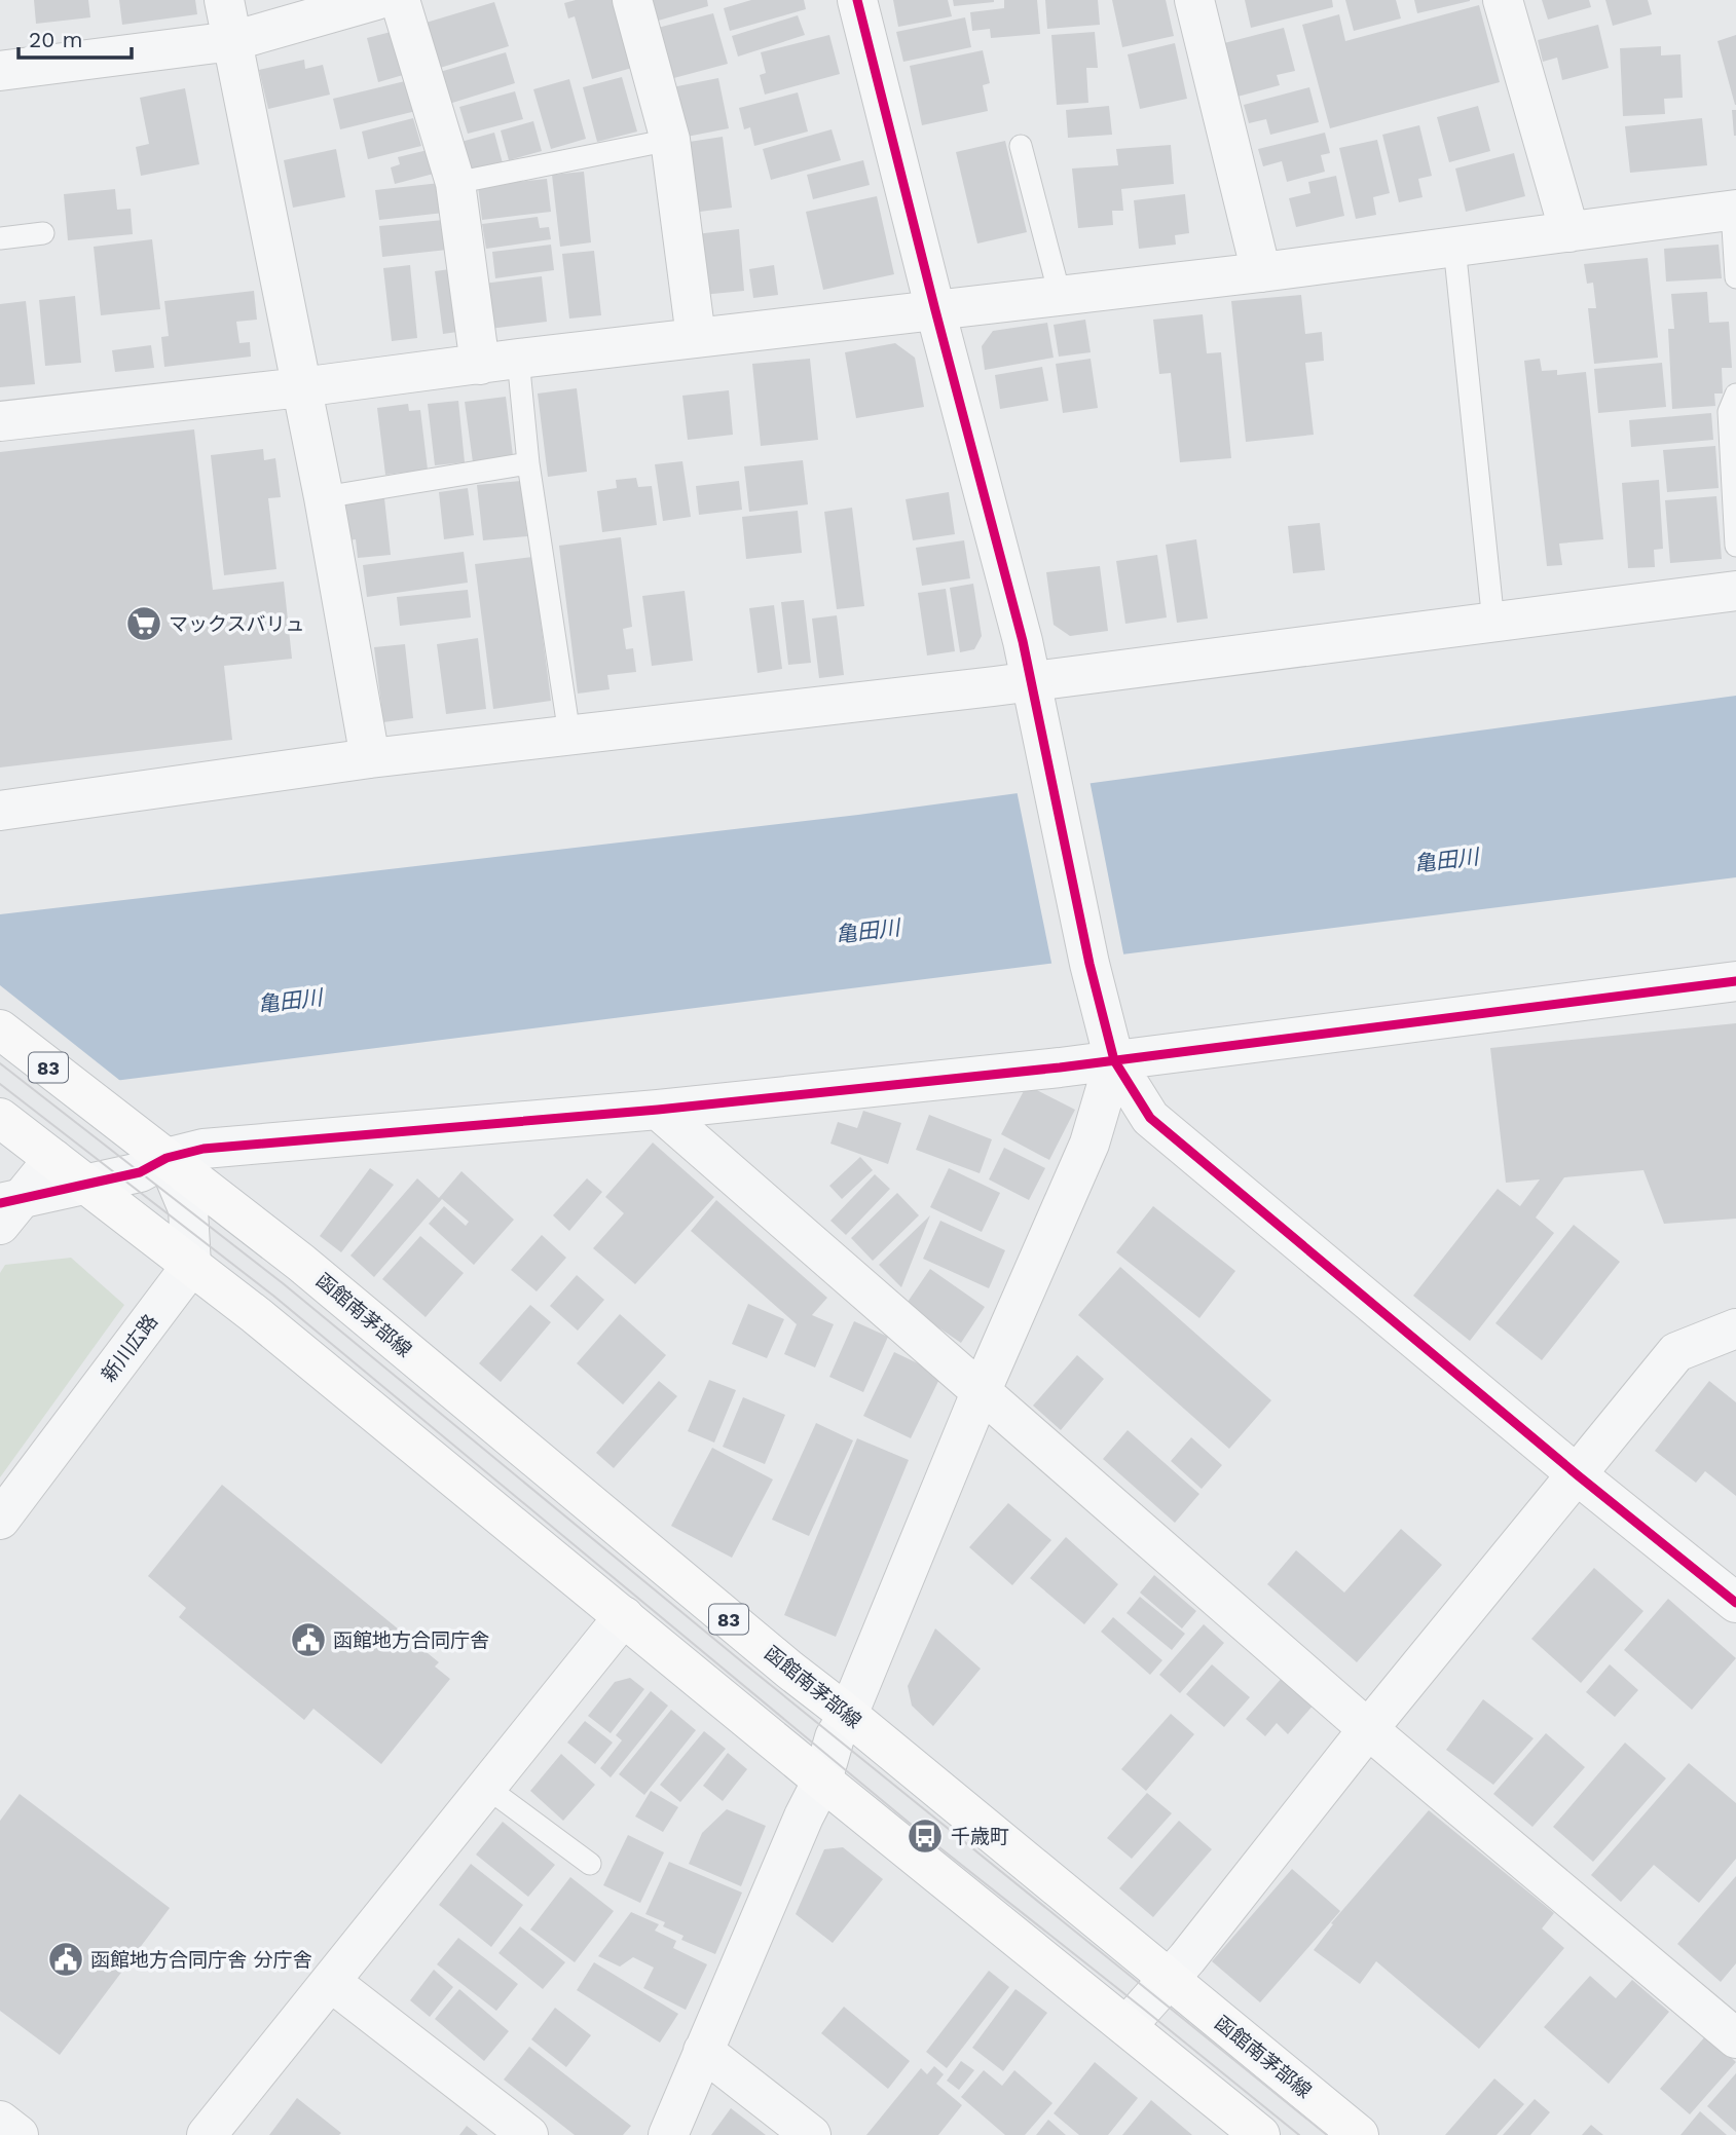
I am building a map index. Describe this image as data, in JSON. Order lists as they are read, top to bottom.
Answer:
{
  "streets": {
    "main road": ["83", "函館南茅部線"],
    "street": ["新川広路"]
  },
  "water": ["亀田川"],
  "places": {
    "supermarket": ["マックスバリュ"],
    "public building": ["函館地方合同庁舎", "函館地方合同庁舎 分庁舎"],
    "bus stop": ["千歳町"]
  },
  "scale_bar": "20 m"
}
